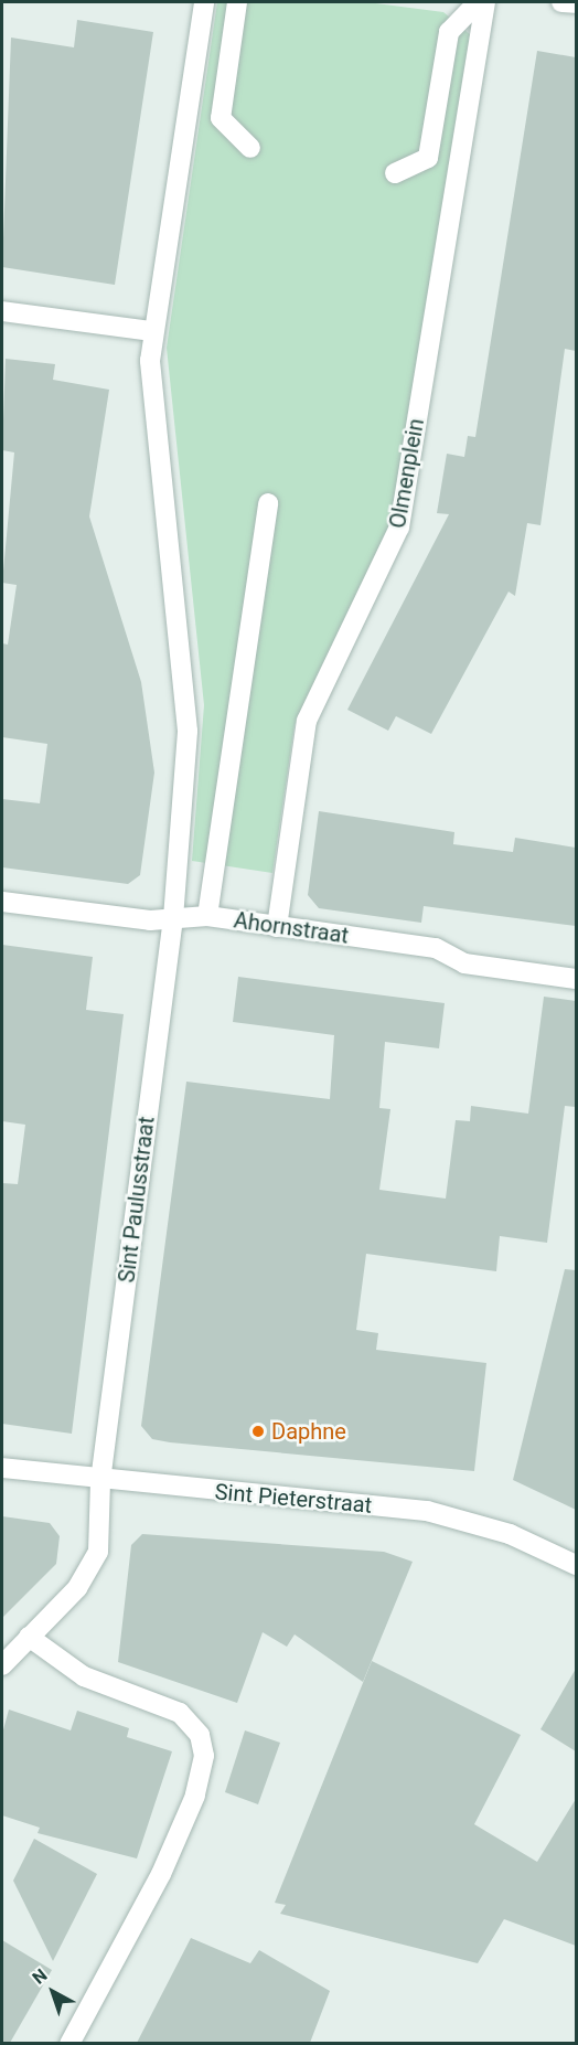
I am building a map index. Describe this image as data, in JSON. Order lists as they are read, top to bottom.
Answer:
{
  "streets": {
    "street": [
      "Olmenplein",
      "Ahornstraat",
      "Sint Paulusstraat",
      "Sint Pieterstraat"
    ]
  },
  "crossings": [
    ["Olmenplein", "Ahornstraat"],
    ["Ahornstraat", "Sint Paulusstraat"],
    ["Sint Paulusstraat", "Sint Pieterstraat"]
  ],
  "places": ["Daphne"],
  "north": "top left"
}
